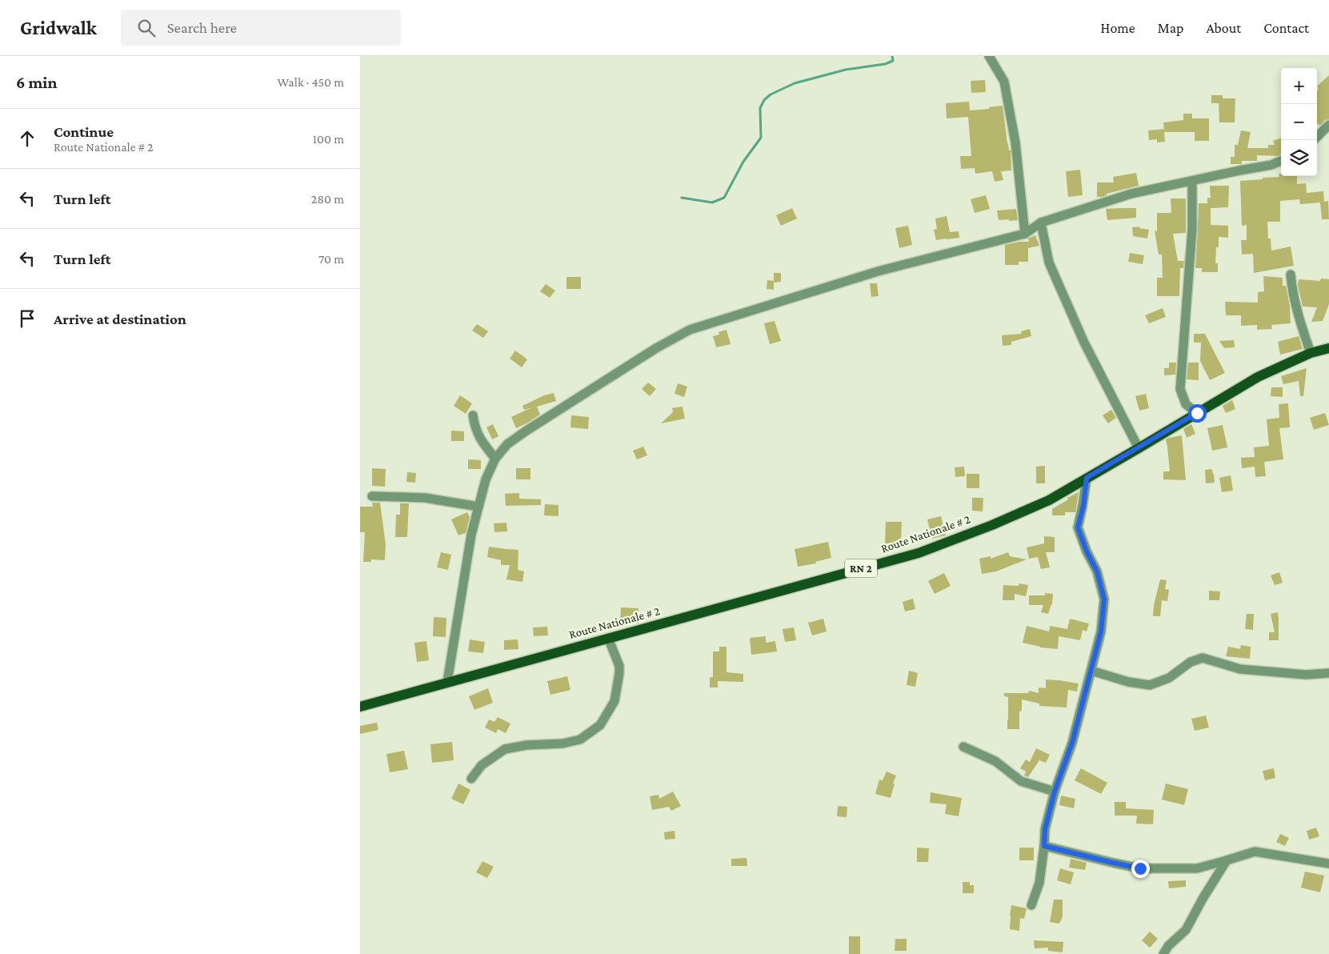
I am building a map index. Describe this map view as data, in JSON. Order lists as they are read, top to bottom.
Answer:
{
  "streets": {
    "main road": ["Route Nationale # 2", "RN 2"]
  },
  "page": {
    "header": "Gridwalk",
    "search": "Search here",
    "nav": [
      "Home",
      "Map",
      "About",
      "Contact"
    ],
    "heading": ["6 min", "Walk · 450 m"],
    "map_buttons": ["+", "−"],
    "list": [
      ["Continue", "Route Nationale # 2", "100 m"],
      ["Turn left", "280 m"],
      ["Turn left", "70 m"],
      "Arrive at destination"
    ]
  }
}
